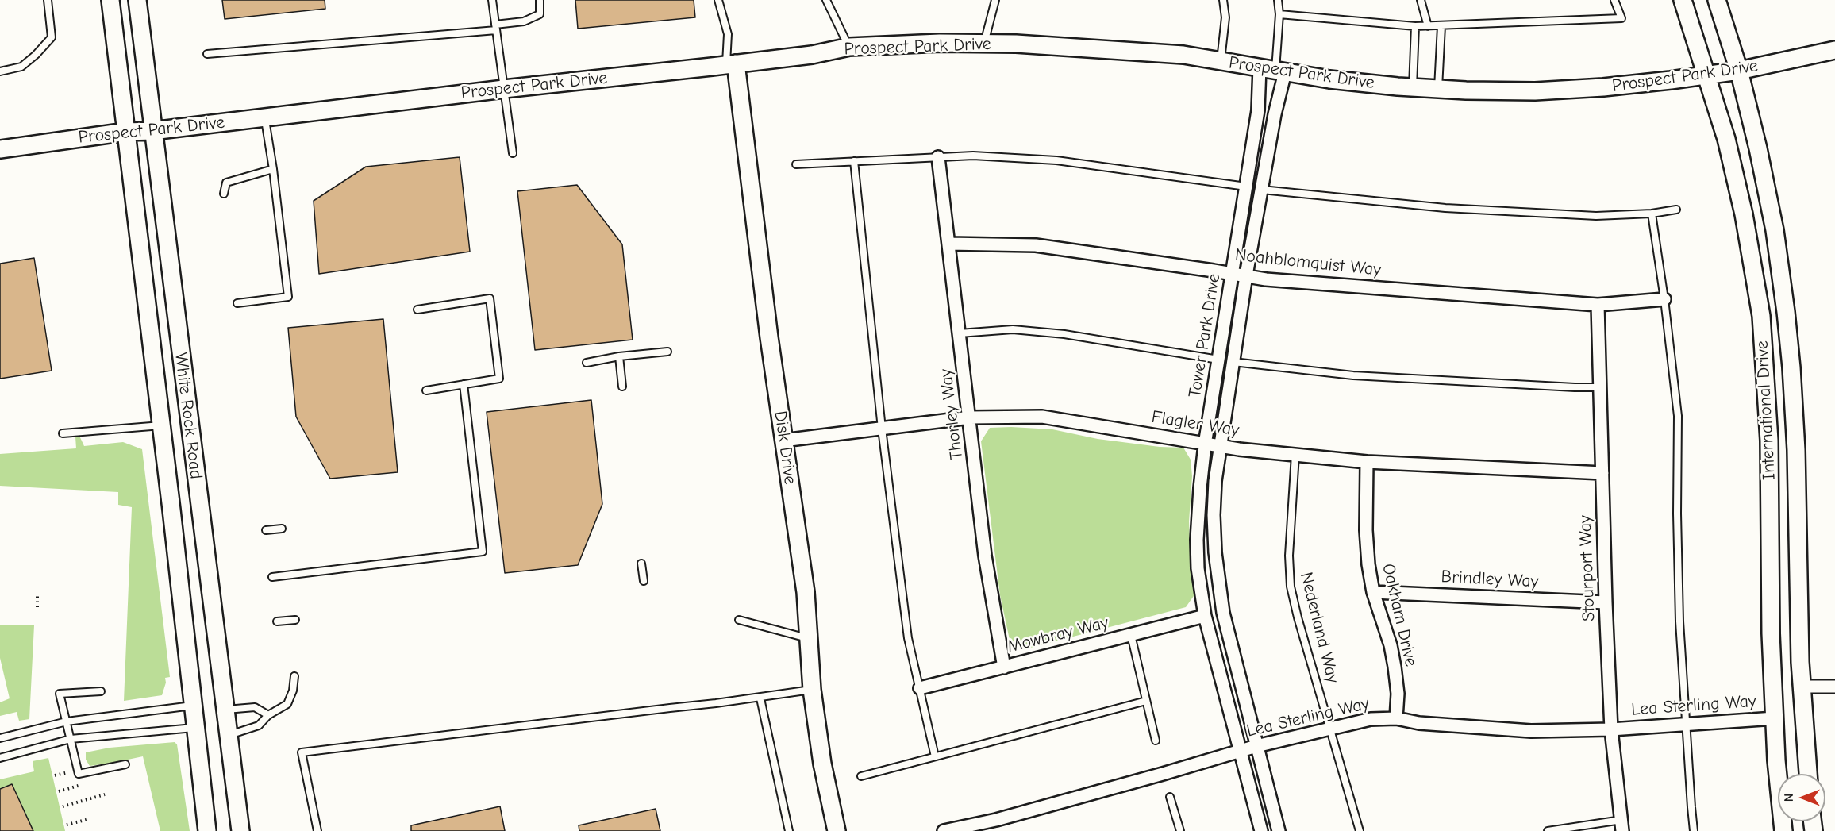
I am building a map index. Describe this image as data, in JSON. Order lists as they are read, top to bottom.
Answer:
{
  "streets": {
    "main road": [
      "Prospect Park Drive",
      "International Drive",
      "White Rock Road",
      "Disk Drive"
    ],
    "street": [
      "Noahblomquist Way",
      "Tower Park Drive",
      "Thorley Way",
      "Flagler Way",
      "Stourport Way",
      "Brindley Way",
      "Oakham Drive",
      "Mowbray Way",
      "Lea Sterling Way"
    ],
    "lane": ["Nederland Way"]
  },
  "crossings": [
    ["Prospect Park Drive", "Tower Park Drive"],
    ["Prospect Park Drive", "International Drive"],
    ["Prospect Park Drive", "White Rock Road"],
    ["Prospect Park Drive", "Disk Drive"],
    ["Noahblomquist Way", "Tower Park Drive"],
    ["Noahblomquist Way", "Thorley Way"],
    ["Noahblomquist Way", "Stourport Way"],
    ["Tower Park Drive", "Flagler Way"],
    ["Tower Park Drive", "Mowbray Way"],
    ["Tower Park Drive", "Lea Sterling Way"],
    ["International Drive", "Lea Sterling Way"],
    ["Thorley Way", "Flagler Way"],
    ["Thorley Way", "Mowbray Way"],
    ["Flagler Way", "Disk Drive"],
    ["Flagler Way", "Stourport Way"],
    ["Flagler Way", "Oakham Drive"],
    ["Flagler Way", "Nederland Way"],
    ["Stourport Way", "Brindley Way"],
    ["Stourport Way", "Lea Sterling Way"],
    ["Brindley Way", "Oakham Drive"],
    ["Oakham Drive", "Lea Sterling Way"],
    ["Nederland Way", "Lea Sterling Way"]
  ],
  "north": "left"
}
